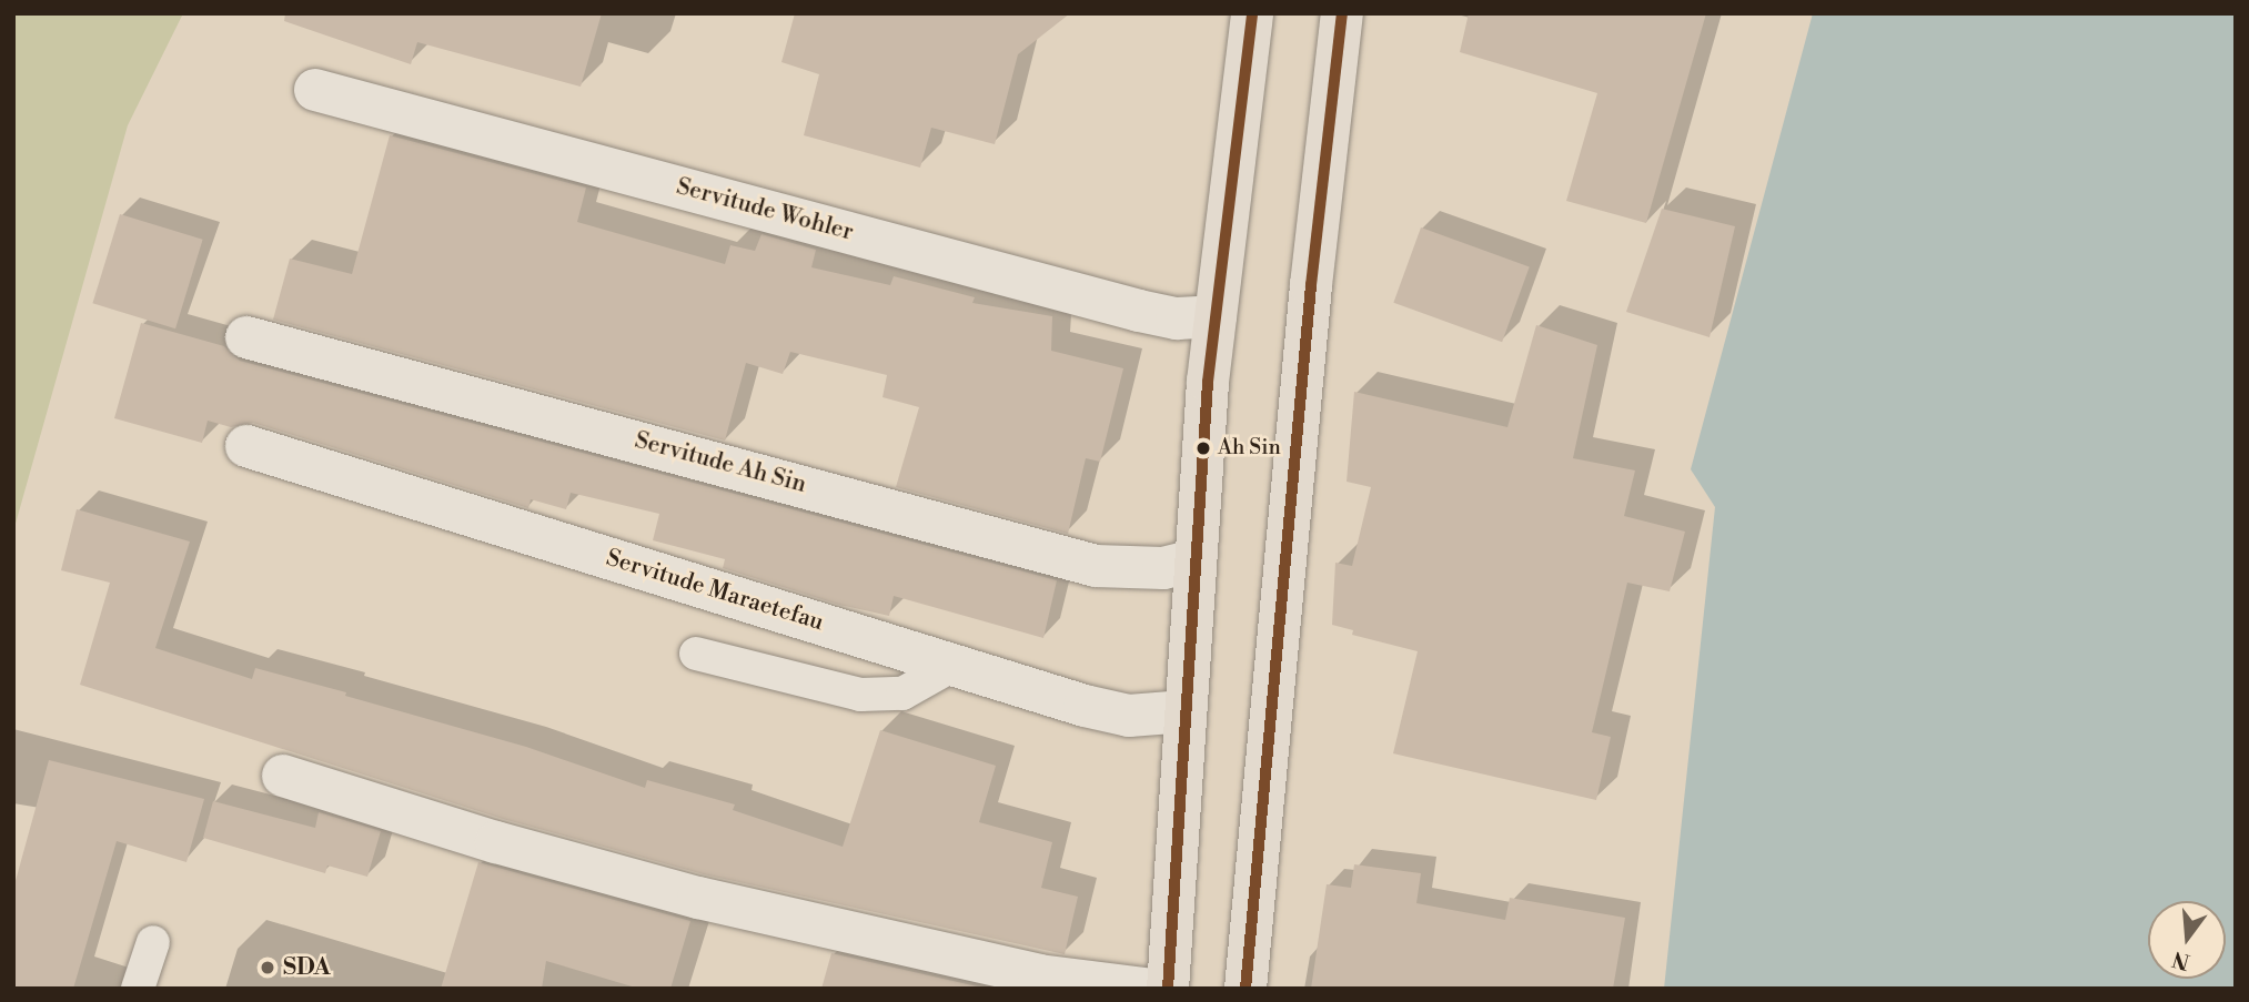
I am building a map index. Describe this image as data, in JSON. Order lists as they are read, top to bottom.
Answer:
{
  "streets": {
    "street": ["Servitude Wohler", "Servitude Ah Sin", "Servitude Maraetefau"]
  },
  "places": ["Ah Sin", "SDA"],
  "north": "bottom"
}
